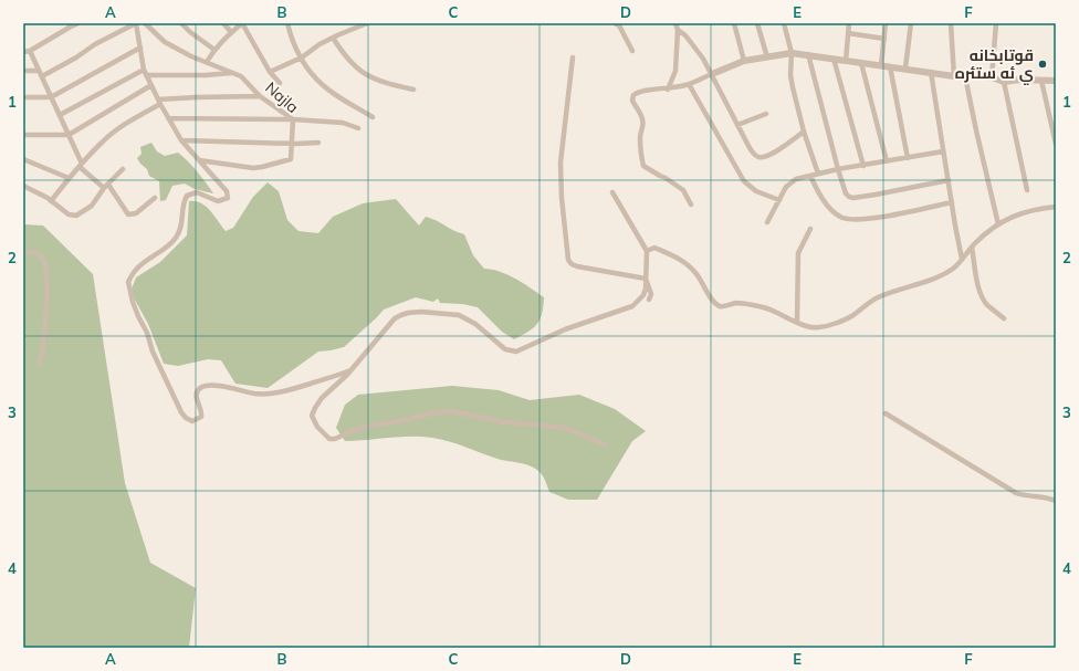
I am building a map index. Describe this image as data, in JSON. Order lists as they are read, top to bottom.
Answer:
{
  "streets": {
    "street": ["Najla"]
  },
  "places": ["قوتابخانه ي ئه ستئره"],
  "grid": {
    "columns": [
      "A",
      "B",
      "C",
      "D",
      "E",
      "F"
    ],
    "rows": [
      "1",
      "2",
      "3",
      "4"
    ]
  }
}
